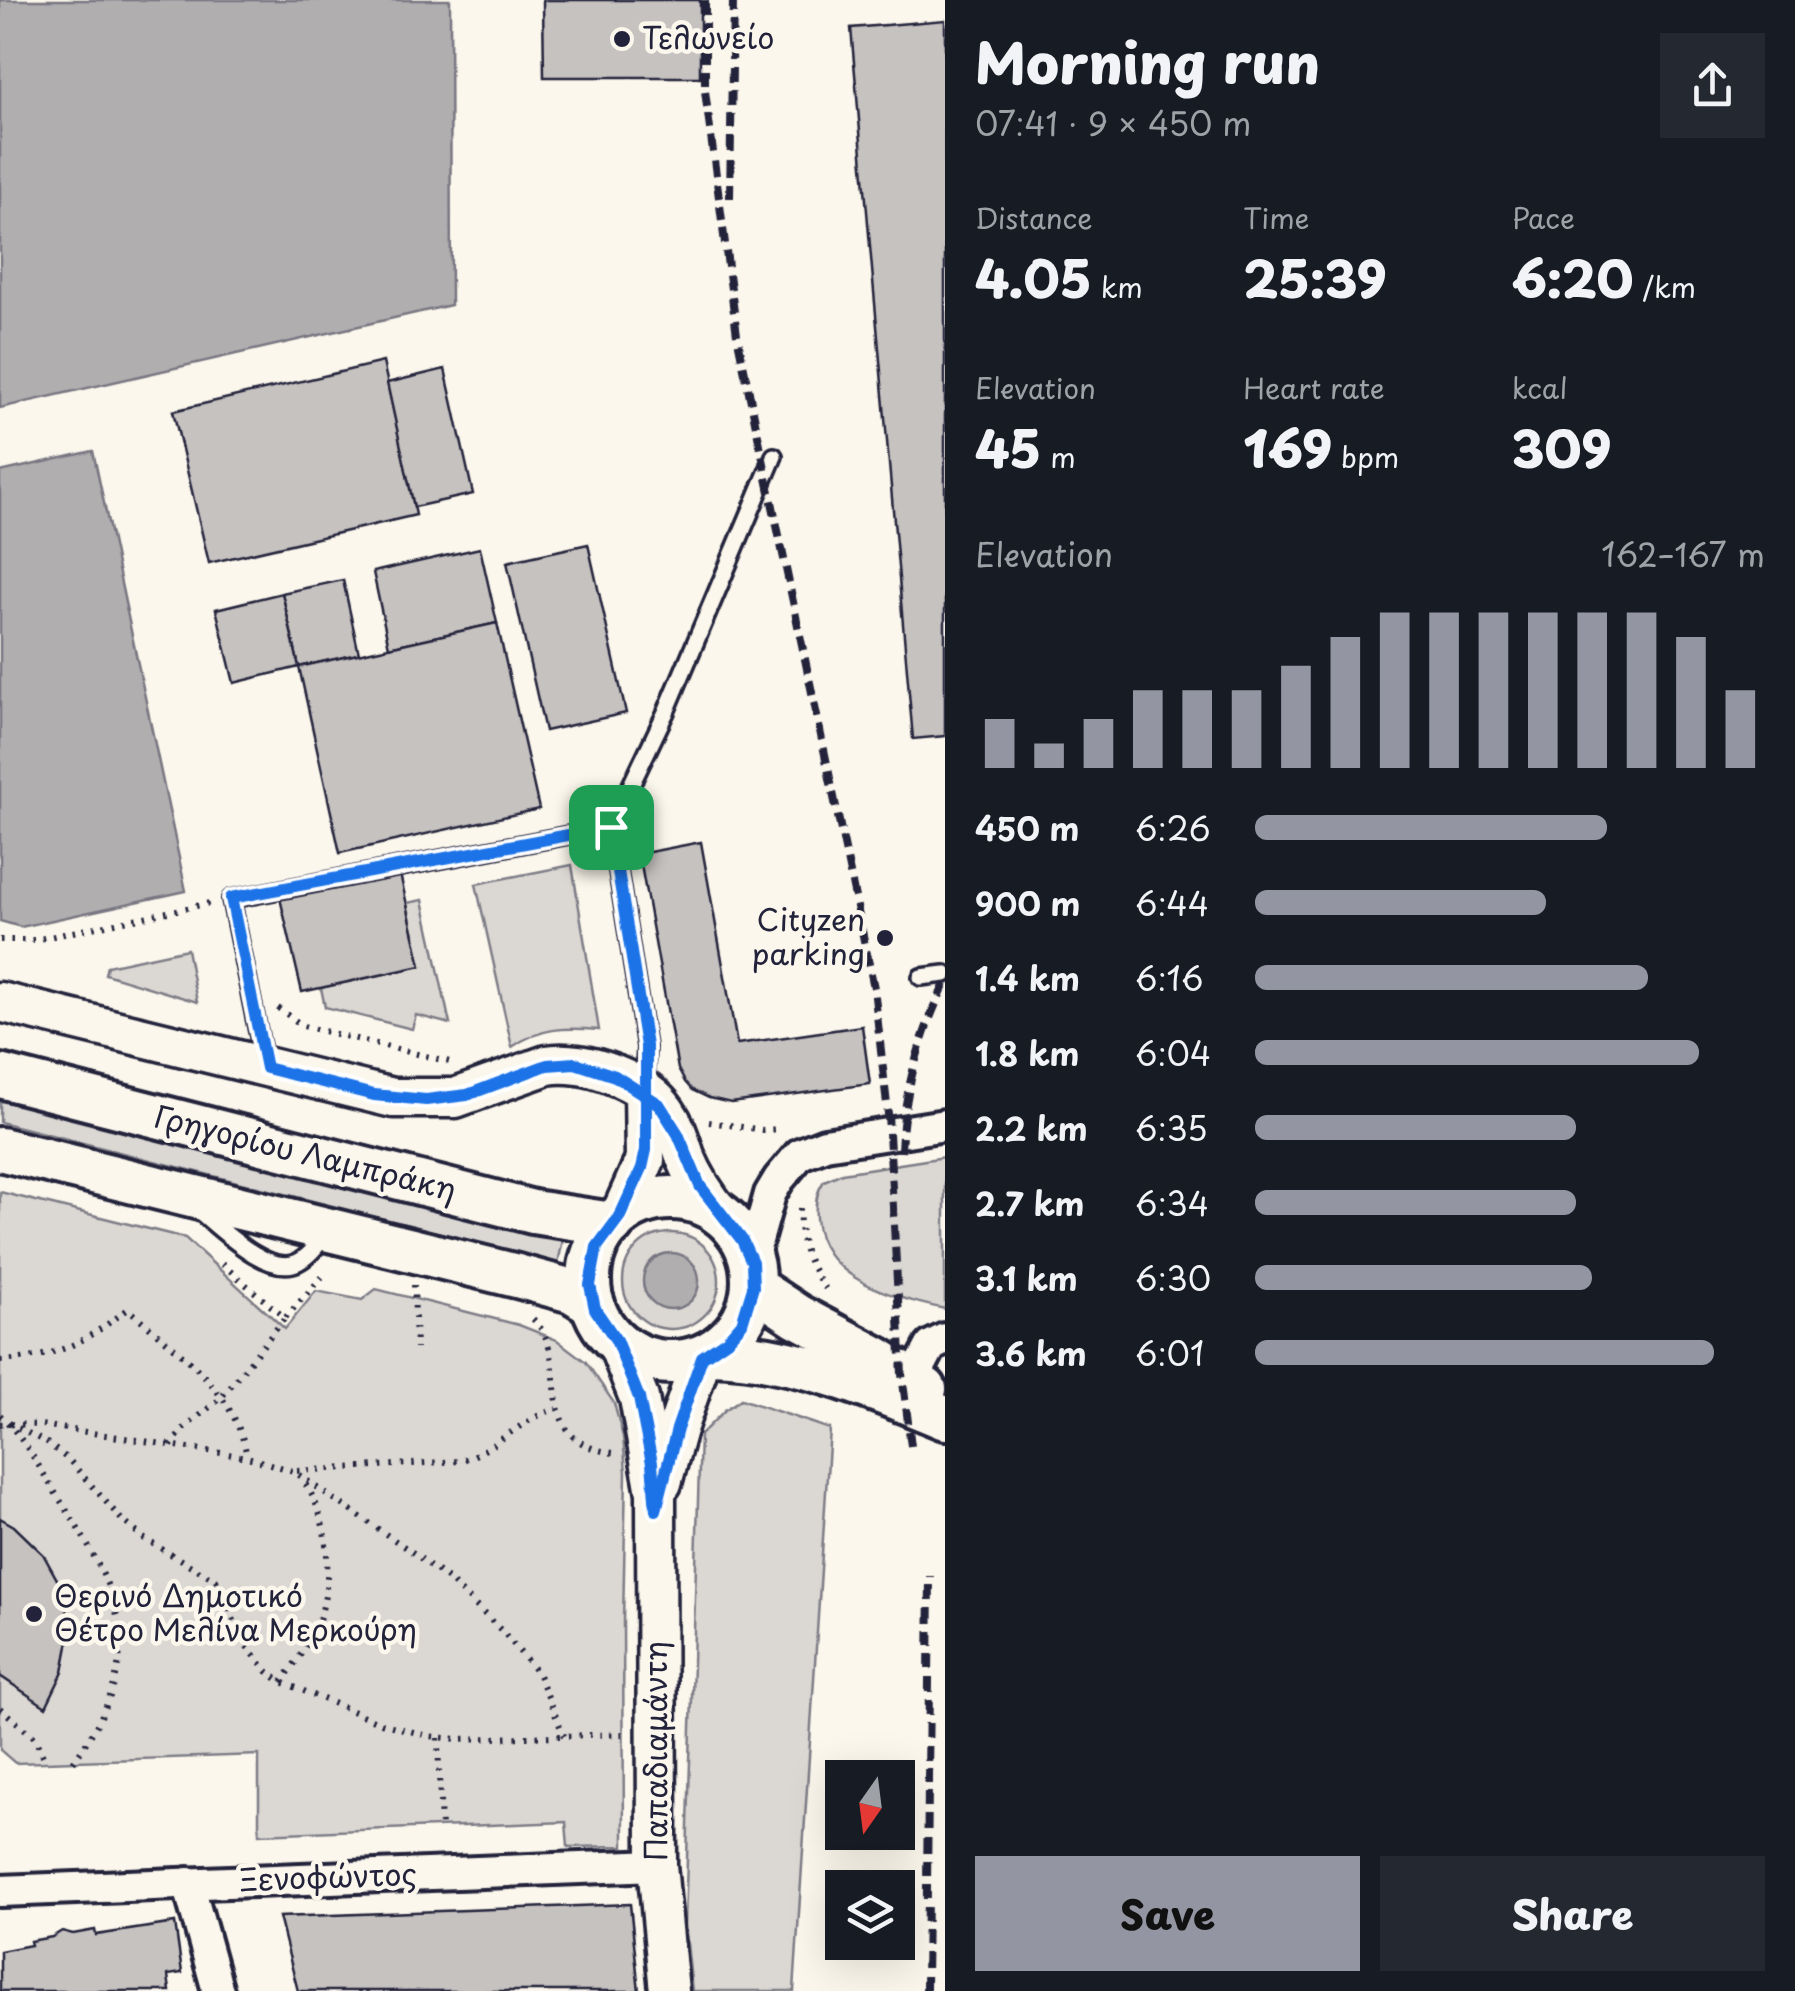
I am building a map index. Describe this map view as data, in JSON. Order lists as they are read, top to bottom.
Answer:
{
  "streets": {
    "main road": ["Γρηγορίου Λαμπράκη"],
    "street": ["Παπαδιαμάντη", "Ξενοφώντος"]
  },
  "crossings": [
    ["Παπαδιαμάντη", "Ξενοφώντος"]
  ],
  "places": ["Τελωνείο", "Cityzen parking", "Θερινό Δημοτικό Θέτρο Μελίνα Μερκούρη"],
  "north": "bottom",
  "page": {
    "heading": ["Morning run", "07:41 · 9 × 450 m"],
    "stats": [
      ["Distance", "4.05 km"],
      ["Time", "25:39"],
      ["Pace", "6:20 /km"],
      ["Elevation", "45 m"],
      ["Heart rate", "169 bpm"],
      ["kcal", "309"]
    ],
    "chart": ["Elevation", "162–167 m"],
    "list": [
      {
        "name": "450 m",
        "note": "6:26"
      },
      {
        "name": "900 m",
        "note": "6:44"
      },
      {
        "name": "1.4 km",
        "note": "6:16"
      },
      {
        "name": "1.8 km",
        "note": "6:04"
      },
      {
        "name": "2.2 km",
        "note": "6:35"
      },
      {
        "name": "2.7 km",
        "note": "6:34"
      },
      {
        "name": "3.1 km",
        "note": "6:30"
      },
      {
        "name": "3.6 km",
        "note": "6:01"
      }
    ],
    "buttons": ["Save", "Share"]
  }
}
